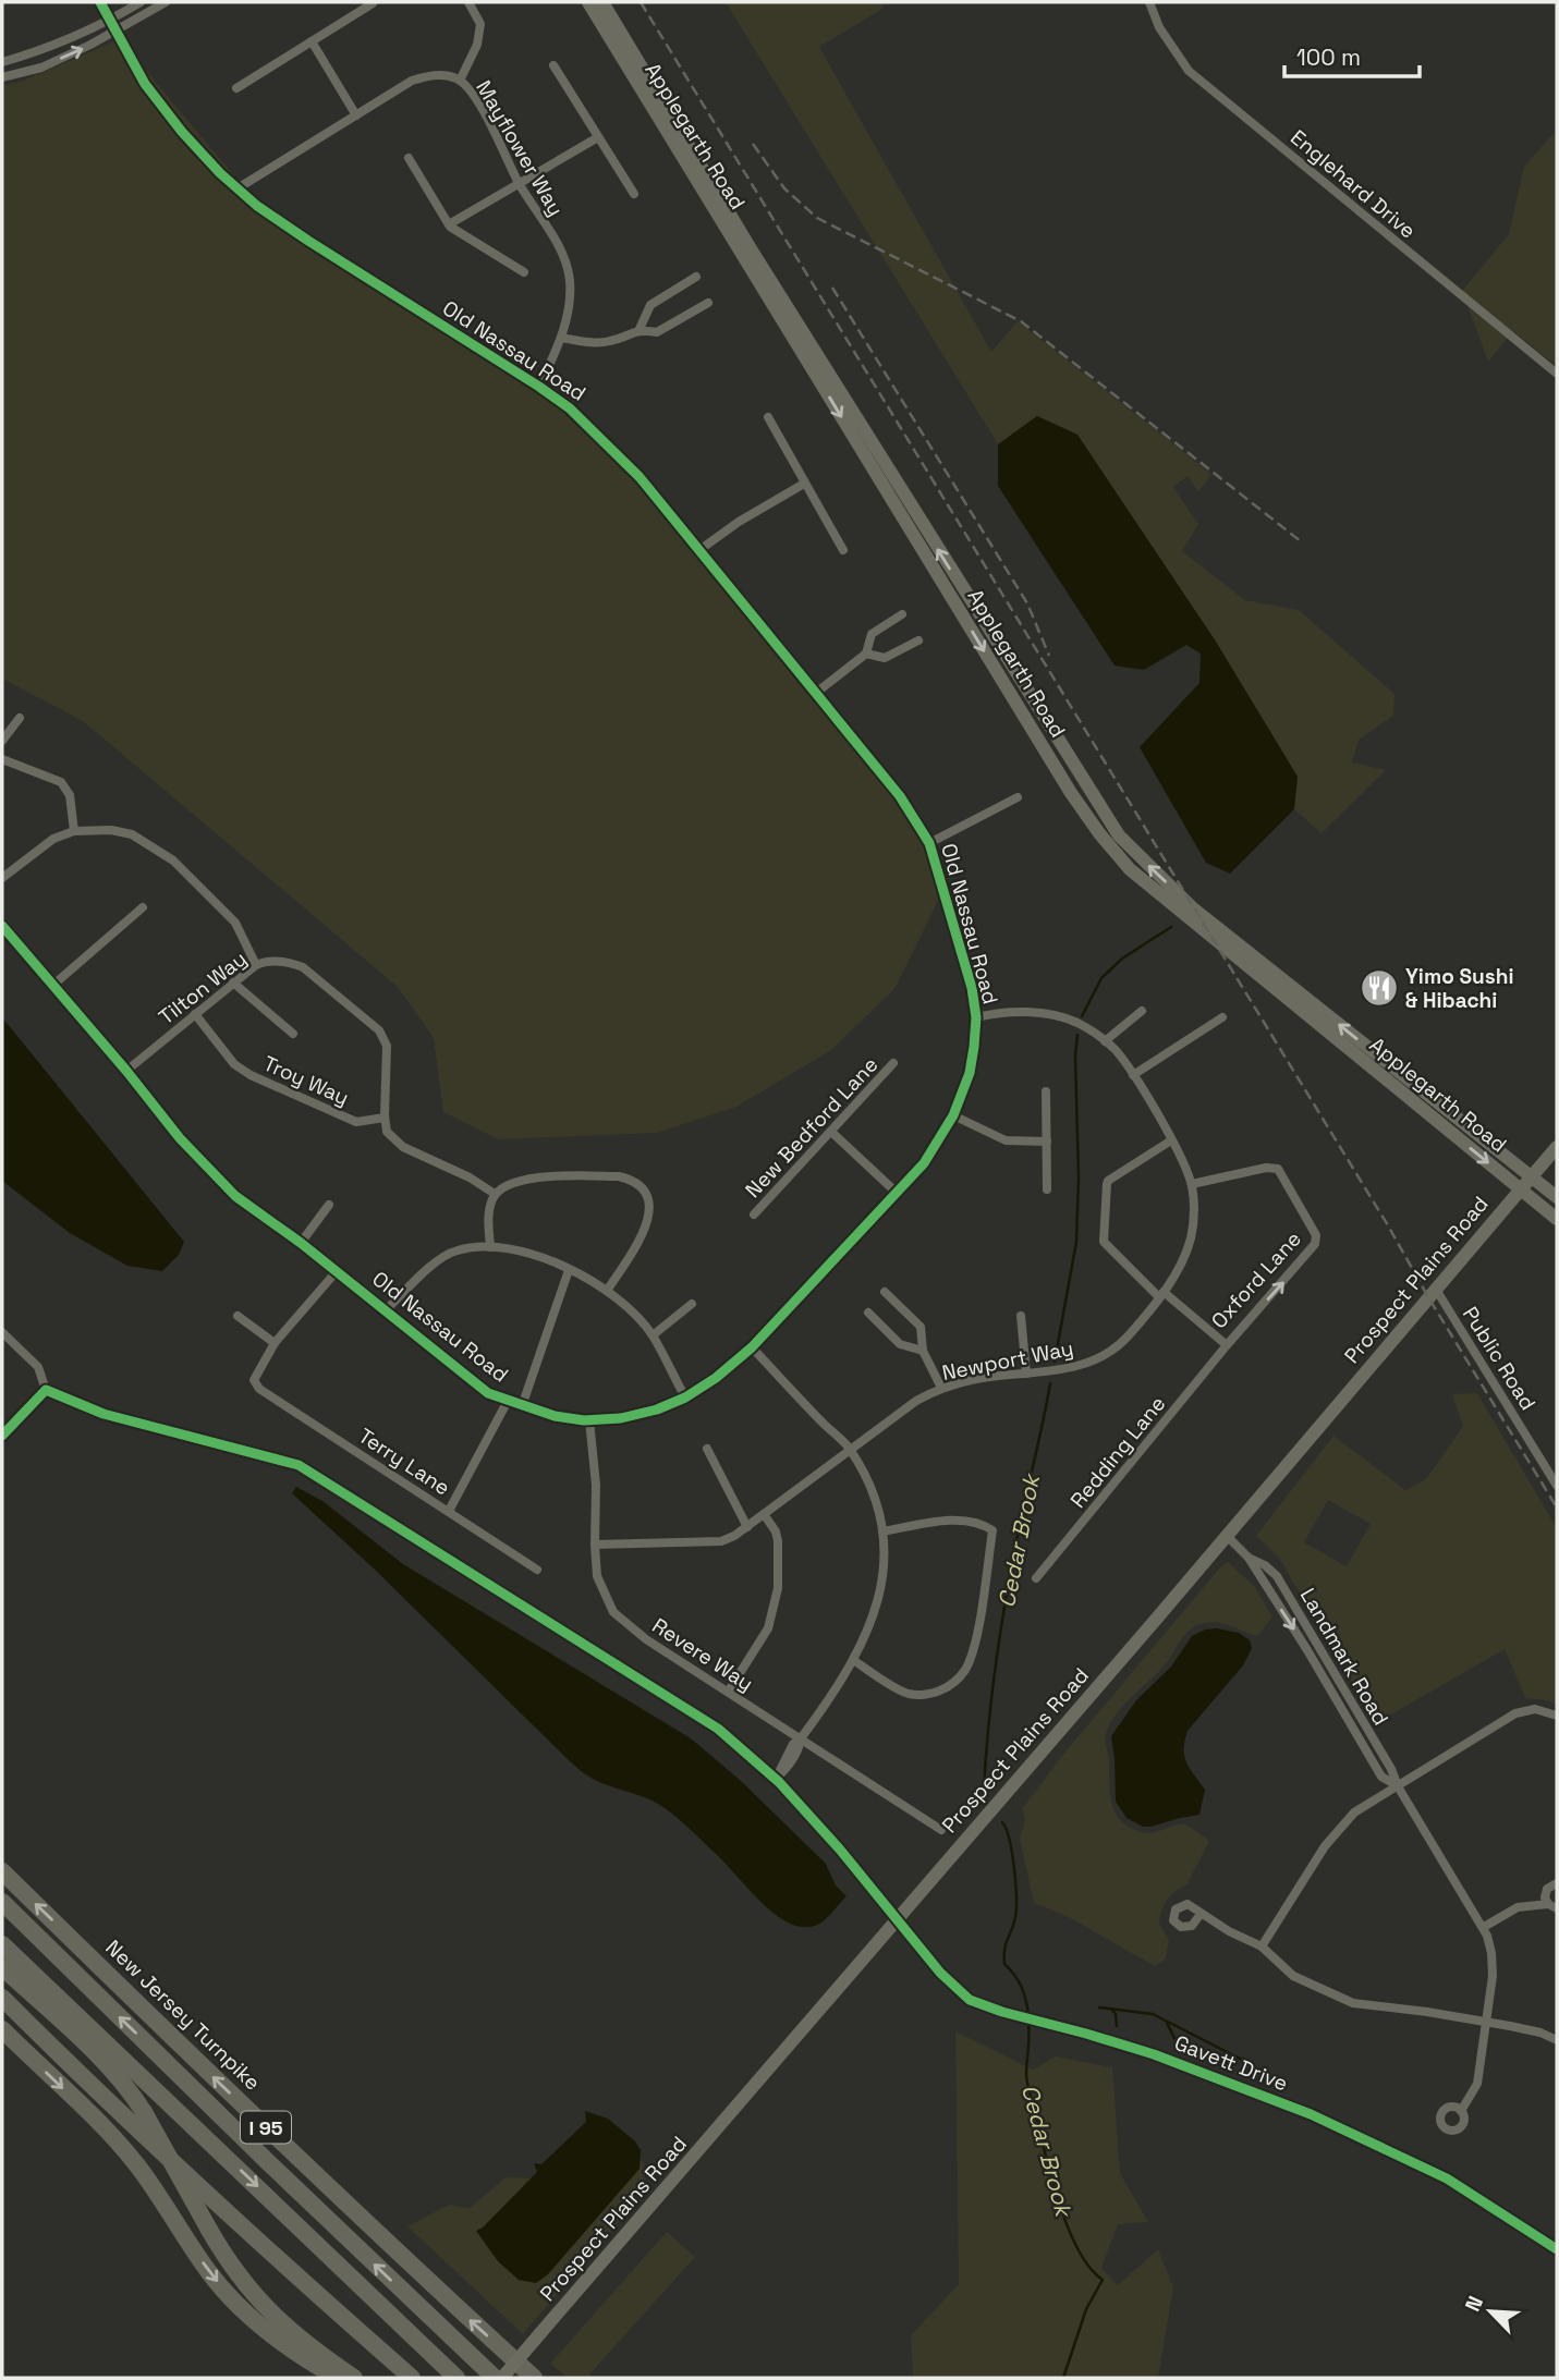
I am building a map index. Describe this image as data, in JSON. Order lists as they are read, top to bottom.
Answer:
{
  "streets": {
    "highway": ["New Jersey Turnpike", "I 95"],
    "main road": ["Applegarth Road", "Prospect Plains Road"],
    "street": [
      "Mayflower Way",
      "Englehard Drive",
      "Old Nassau Road",
      "Tilton Way",
      "Troy Way",
      "New Bedford Lane",
      "Oxford Lane",
      "Public Road",
      "Newport Way",
      "Redding Lane",
      "Terry Lane",
      "Revere Way",
      "Landmark Road",
      "Gavett Drive"
    ]
  },
  "crossings": [
    ["Applegarth Road", "Prospect Plains Road"],
    ["Mayflower Way", "Old Nassau Road"],
    ["Old Nassau Road", "Tilton Way"],
    ["Old Nassau Road", "Newport Way"],
    ["Old Nassau Road", "Revere Way"],
    ["Tilton Way", "Troy Way"],
    ["Oxford Lane", "Newport Way"],
    ["Oxford Lane", "Redding Lane"],
    ["Prospect Plains Road", "Public Road"],
    ["Prospect Plains Road", "Landmark Road"],
    ["Prospect Plains Road", "Gavett Drive"],
    ["Newport Way", "Revere Way"]
  ],
  "water": ["Cedar Brook"],
  "places": {
    "restaurant": ["Yimo Sushi & Hibachi"]
  },
  "scale_bar": "100 m",
  "north": "top left"
}
